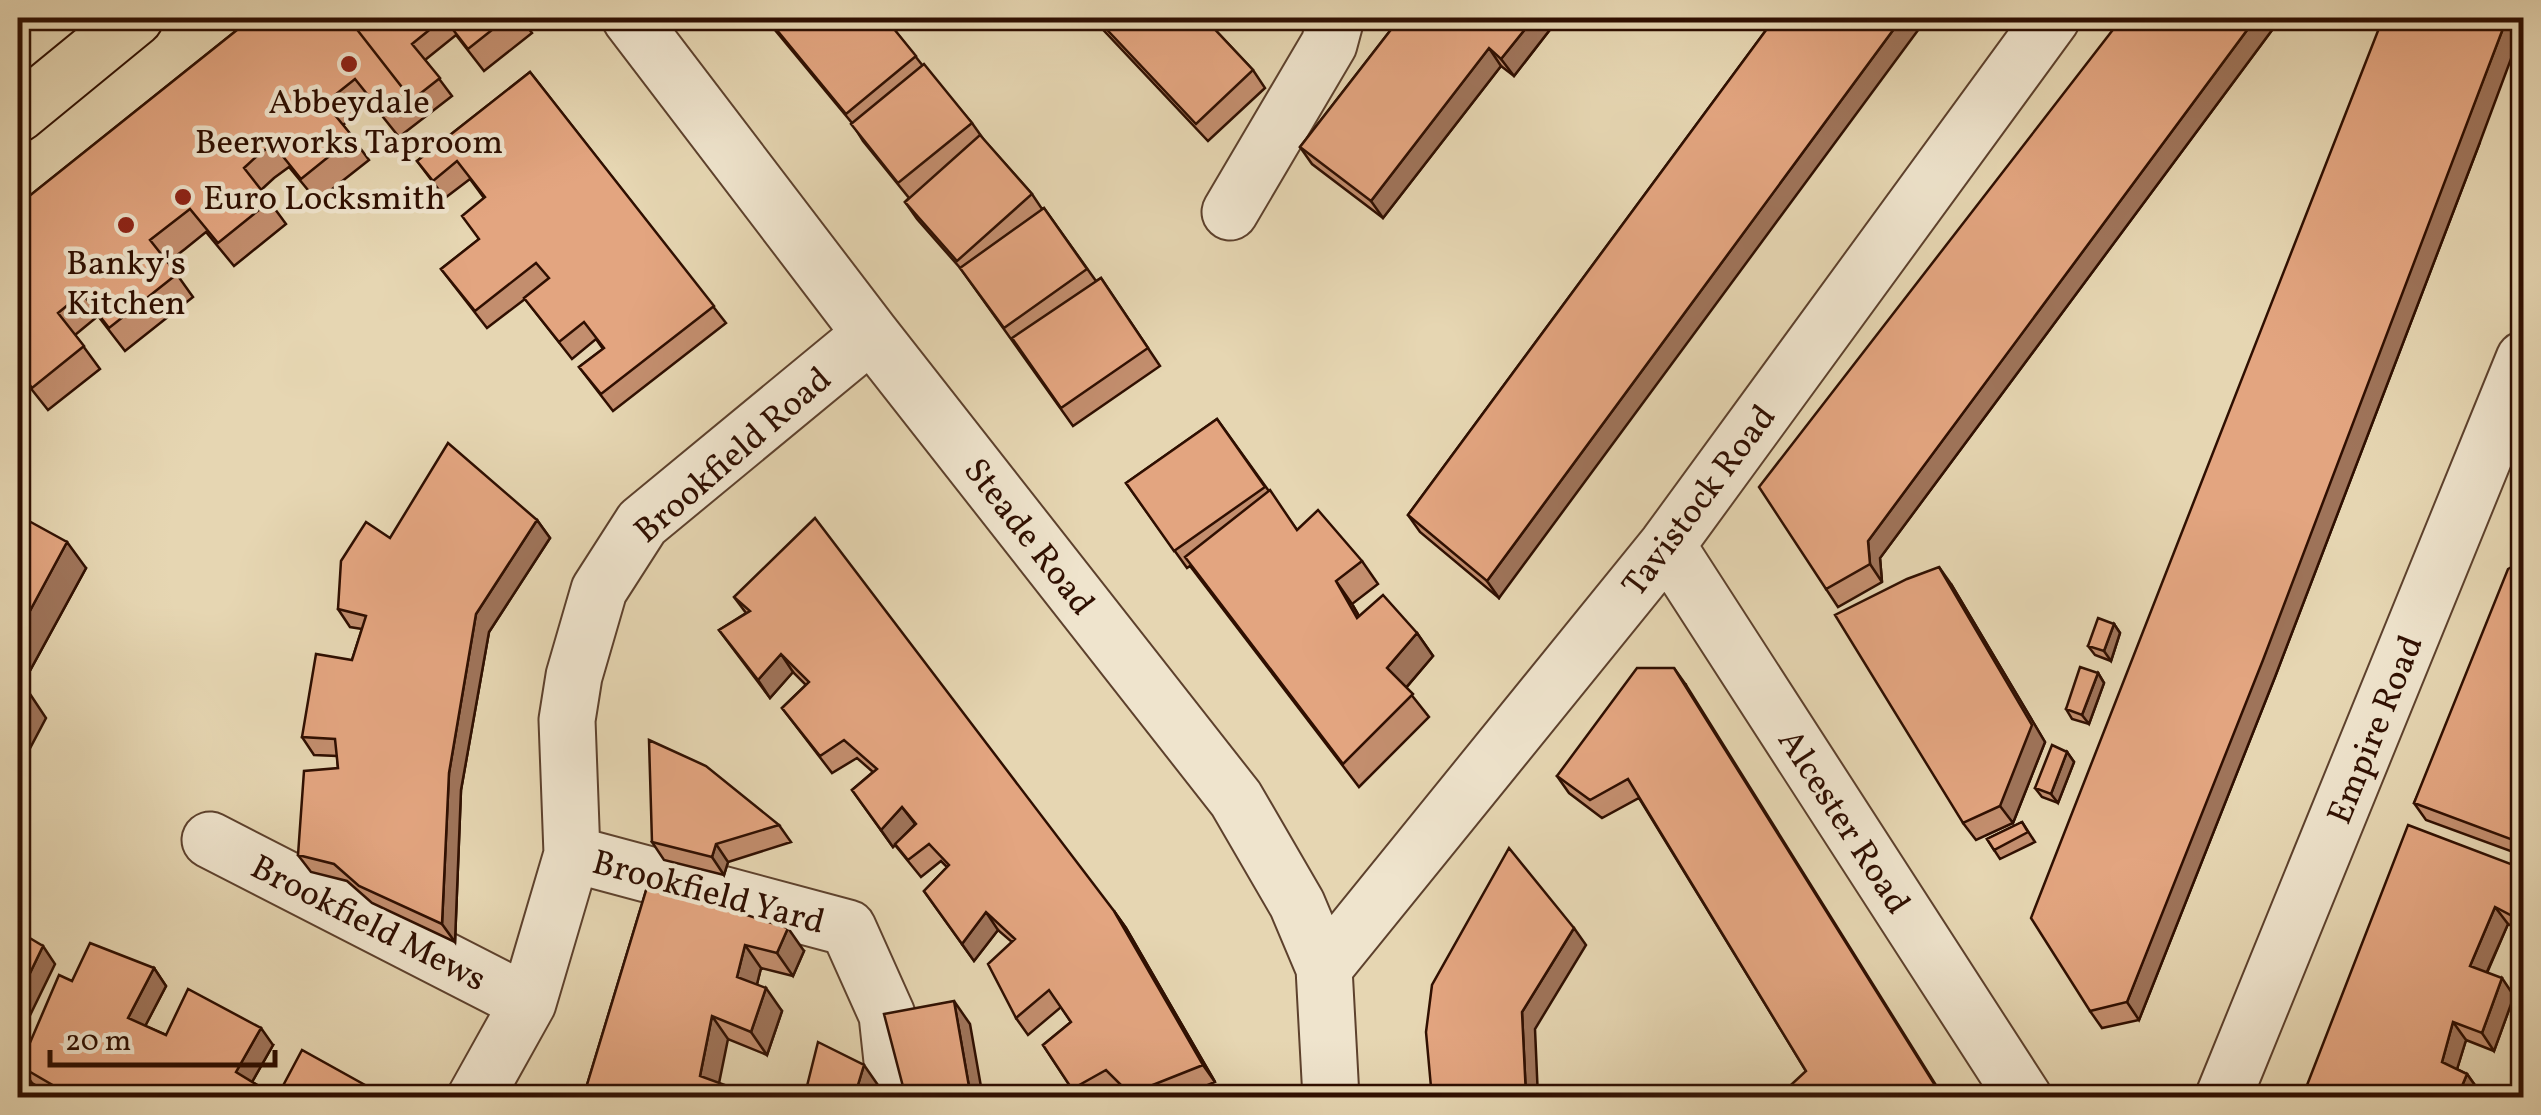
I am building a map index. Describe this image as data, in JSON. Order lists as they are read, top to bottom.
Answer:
{
  "streets": {
    "street": [
      "Brookfield Road",
      "Tavistock Road",
      "Steade Road",
      "Empire Road",
      "Alcester Road",
      "Brookfield Yard",
      "Brookfield Mews"
    ]
  },
  "crossings": [
    ["Brookfield Road", "Steade Road"],
    ["Brookfield Road", "Brookfield Yard"],
    ["Brookfield Road", "Brookfield Mews"],
    ["Tavistock Road", "Steade Road"],
    ["Tavistock Road", "Alcester Road"]
  ],
  "places": ["Abbeydale Beerworks Taproom", "Euro Locksmith", "Banky's Kitchen"],
  "scale_bar": "20 m"
}
